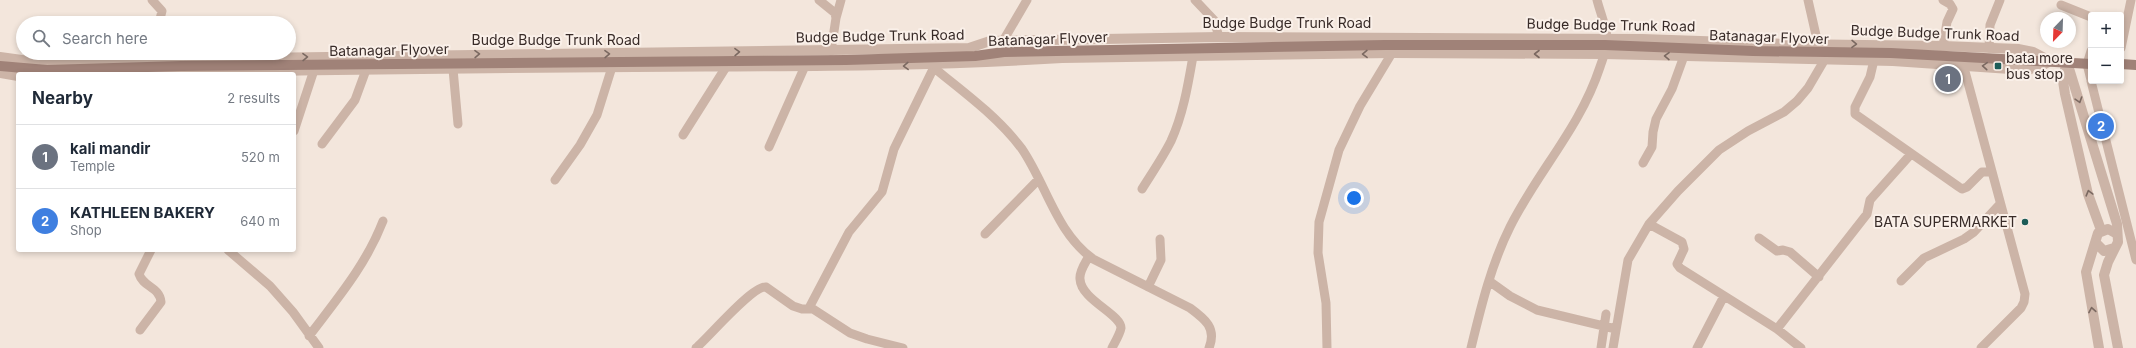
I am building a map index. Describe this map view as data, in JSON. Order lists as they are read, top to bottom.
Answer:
{
  "streets": {
    "main road": ["Batanagar Flyover"],
    "street": ["Budge Budge Trunk Road"]
  },
  "crossings": [
    ["Budge Budge Trunk Road", "Batanagar Flyover"]
  ],
  "places": {
    "transit": ["bata more bus stop"],
    "other": ["BATA SUPERMARKET"]
  },
  "north": "bottom left",
  "page": {
    "map_buttons": ["+", "−"],
    "search": "Search here",
    "pins": ["1", "2"],
    "heading": ["Nearby", "2 results"],
    "list": [
      {
        "mark": "1",
        "name": "kali mandir",
        "note": "Temple",
        "value": "520 m"
      },
      {
        "mark": "2",
        "name": "KATHLEEN BAKERY",
        "note": "Shop",
        "value": "640 m"
      }
    ]
  }
}
